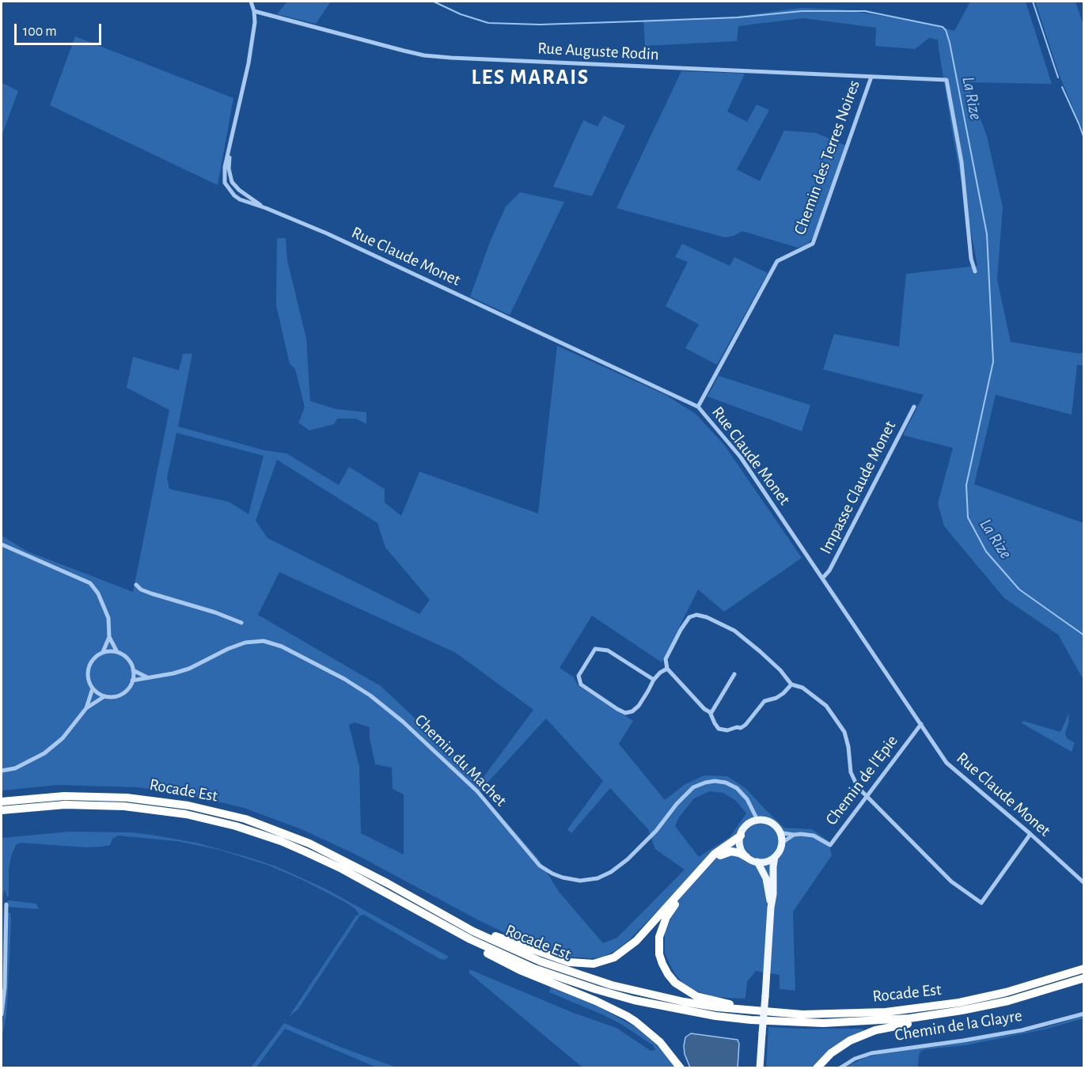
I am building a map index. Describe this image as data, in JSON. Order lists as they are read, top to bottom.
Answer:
{
  "streets": {
    "highway": ["Rocade Est"],
    "street": [
      "Rue Auguste Rodin",
      "Chemin des Terres Noires",
      "Rue Claude Monet",
      "Impasse Claude Monet",
      "Chemin du Machet",
      "Chemin de l'Epie",
      "Chemin de la Glayre"
    ]
  },
  "crossings": [
    ["Rue Auguste Rodin", "Chemin des Terres Noires"],
    ["Rue Auguste Rodin", "Rue Claude Monet"],
    ["Chemin des Terres Noires", "Rue Claude Monet"],
    ["Rue Claude Monet", "Impasse Claude Monet"],
    ["Rue Claude Monet", "Chemin de l'Epie"],
    ["Chemin du Machet", "Chemin de l'Epie"]
  ],
  "districts": ["LES MARAIS"],
  "water": ["La Rize"],
  "scale_bar": "100 m"
}
